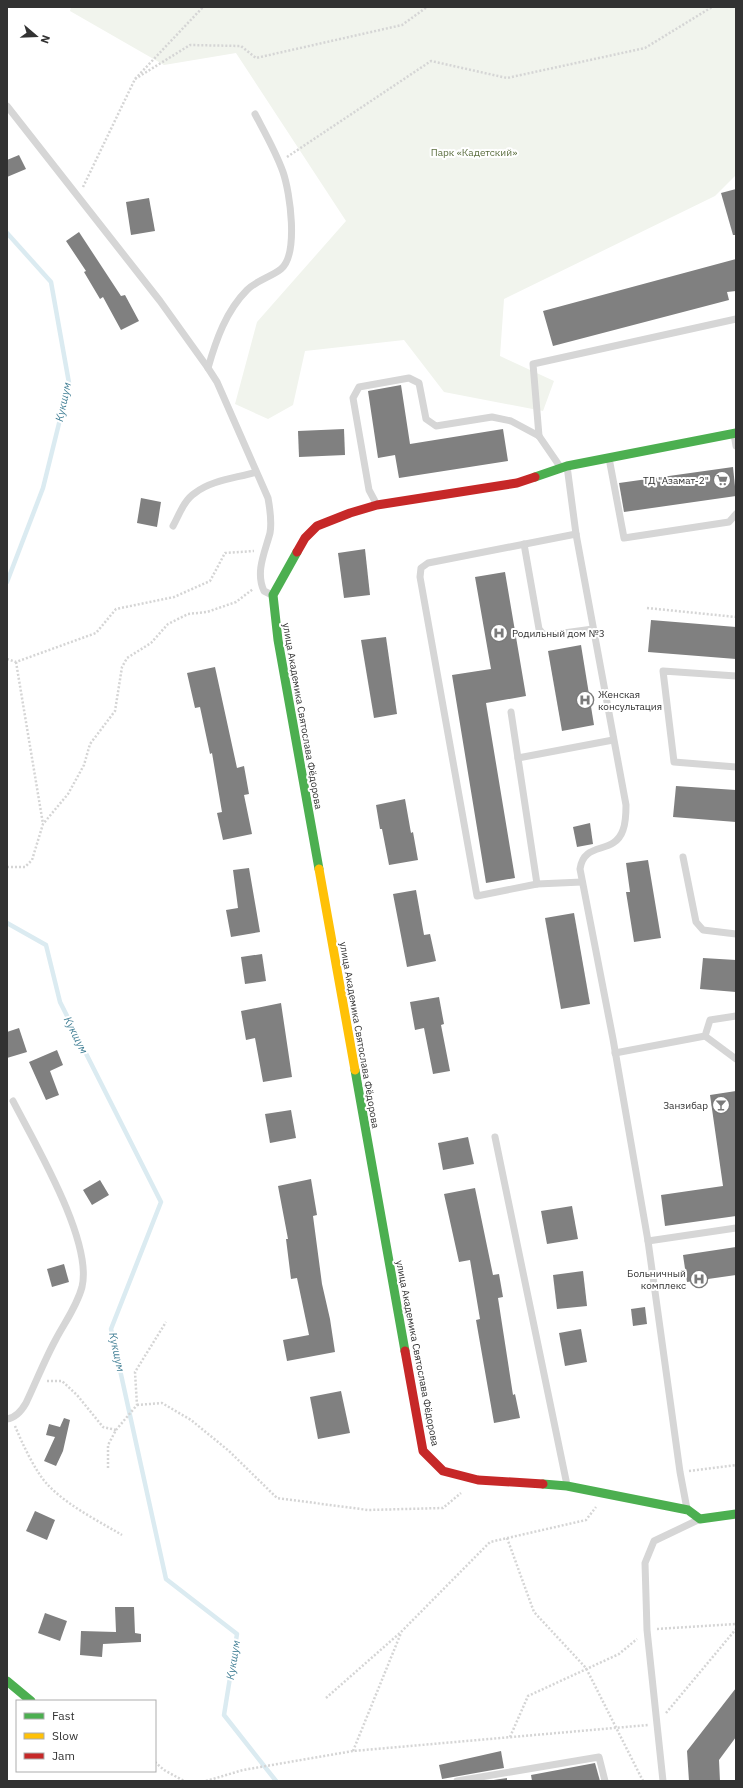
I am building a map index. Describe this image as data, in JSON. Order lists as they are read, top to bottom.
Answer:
{
  "streets": {
    "street": ["улица Академика Святослава Фёдорова"]
  },
  "water": ["Кукшум"],
  "parks": ["Парк «Кадетский»"],
  "places": {
    "supermarket": ["ТД \"Азамат-2\""],
    "hospital": ["Родильный дом №3", "Женская консультация", "Больничный комплекс"],
    "bar": ["Занзибар"]
  },
  "legend": ["Fast", "Slow", "Jam"],
  "north": "right"
}
